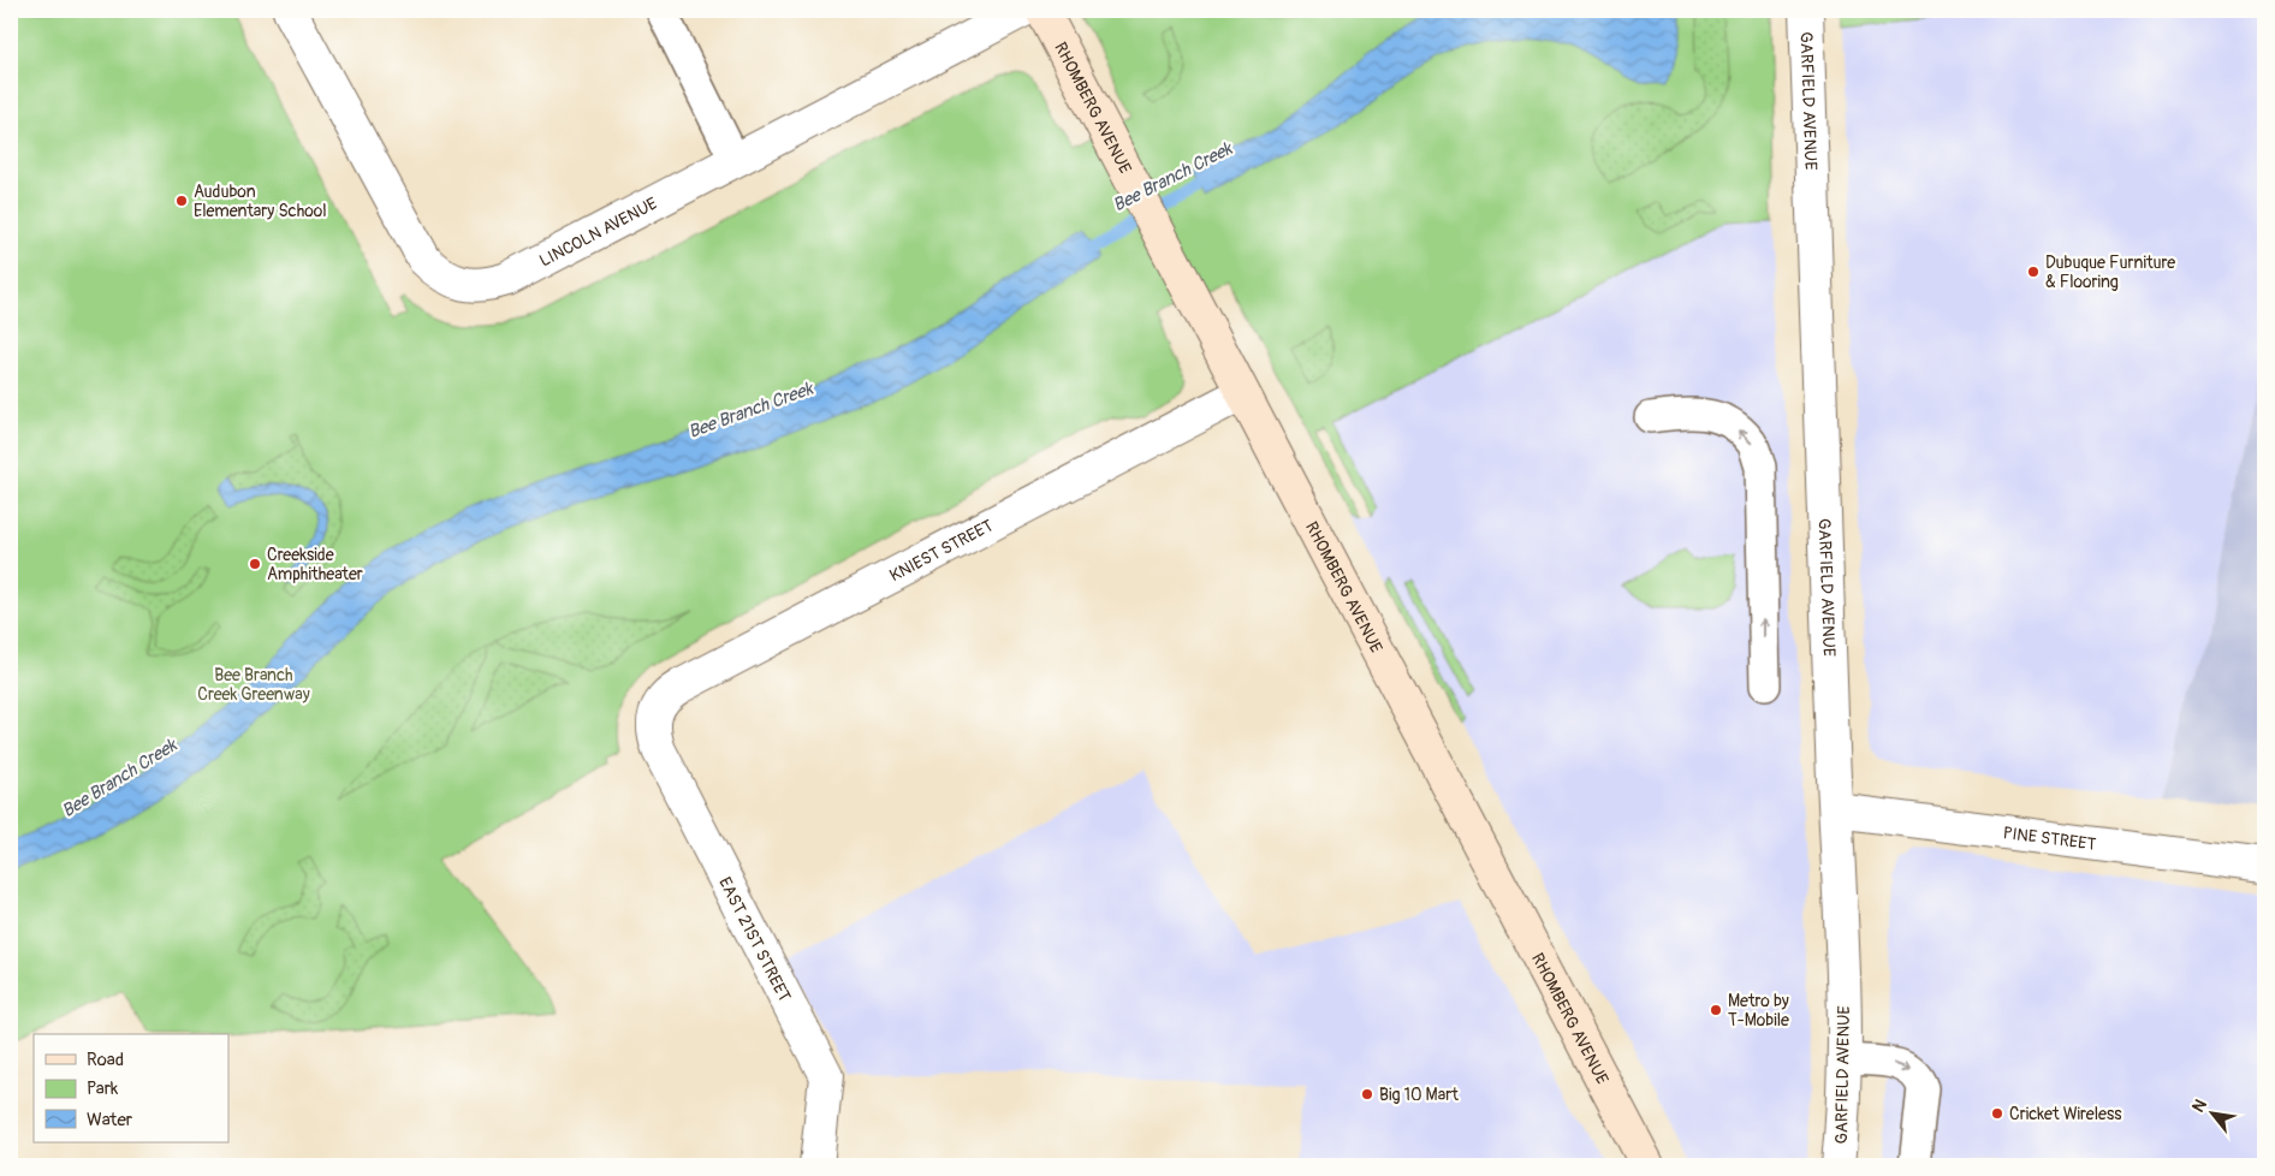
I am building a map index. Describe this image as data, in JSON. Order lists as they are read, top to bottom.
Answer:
{
  "streets": {
    "main road": ["RHOMBERG AVENUE"],
    "street": [
      "GARFIELD AVENUE",
      "LINCOLN AVENUE",
      "KNIEST STREET",
      "PINE STREET",
      "EAST 21ST STREET"
    ]
  },
  "crossings": [
    ["GARFIELD AVENUE", "PINE STREET"],
    ["RHOMBERG AVENUE", "KNIEST STREET"],
    ["KNIEST STREET", "EAST 21ST STREET"]
  ],
  "water": ["Bee Branch Creek"],
  "parks": ["Bee Branch Creek Greenway"],
  "places": [
    "Audubon Elementary School",
    "Dubuque Furniture & Flooring",
    "Creekside Amphitheater",
    "Metro by T-Mobile",
    "Big 10 Mart",
    "Cricket Wireless"
  ],
  "legend": ["Road", "Park", "Water"],
  "north": "top left"
}
